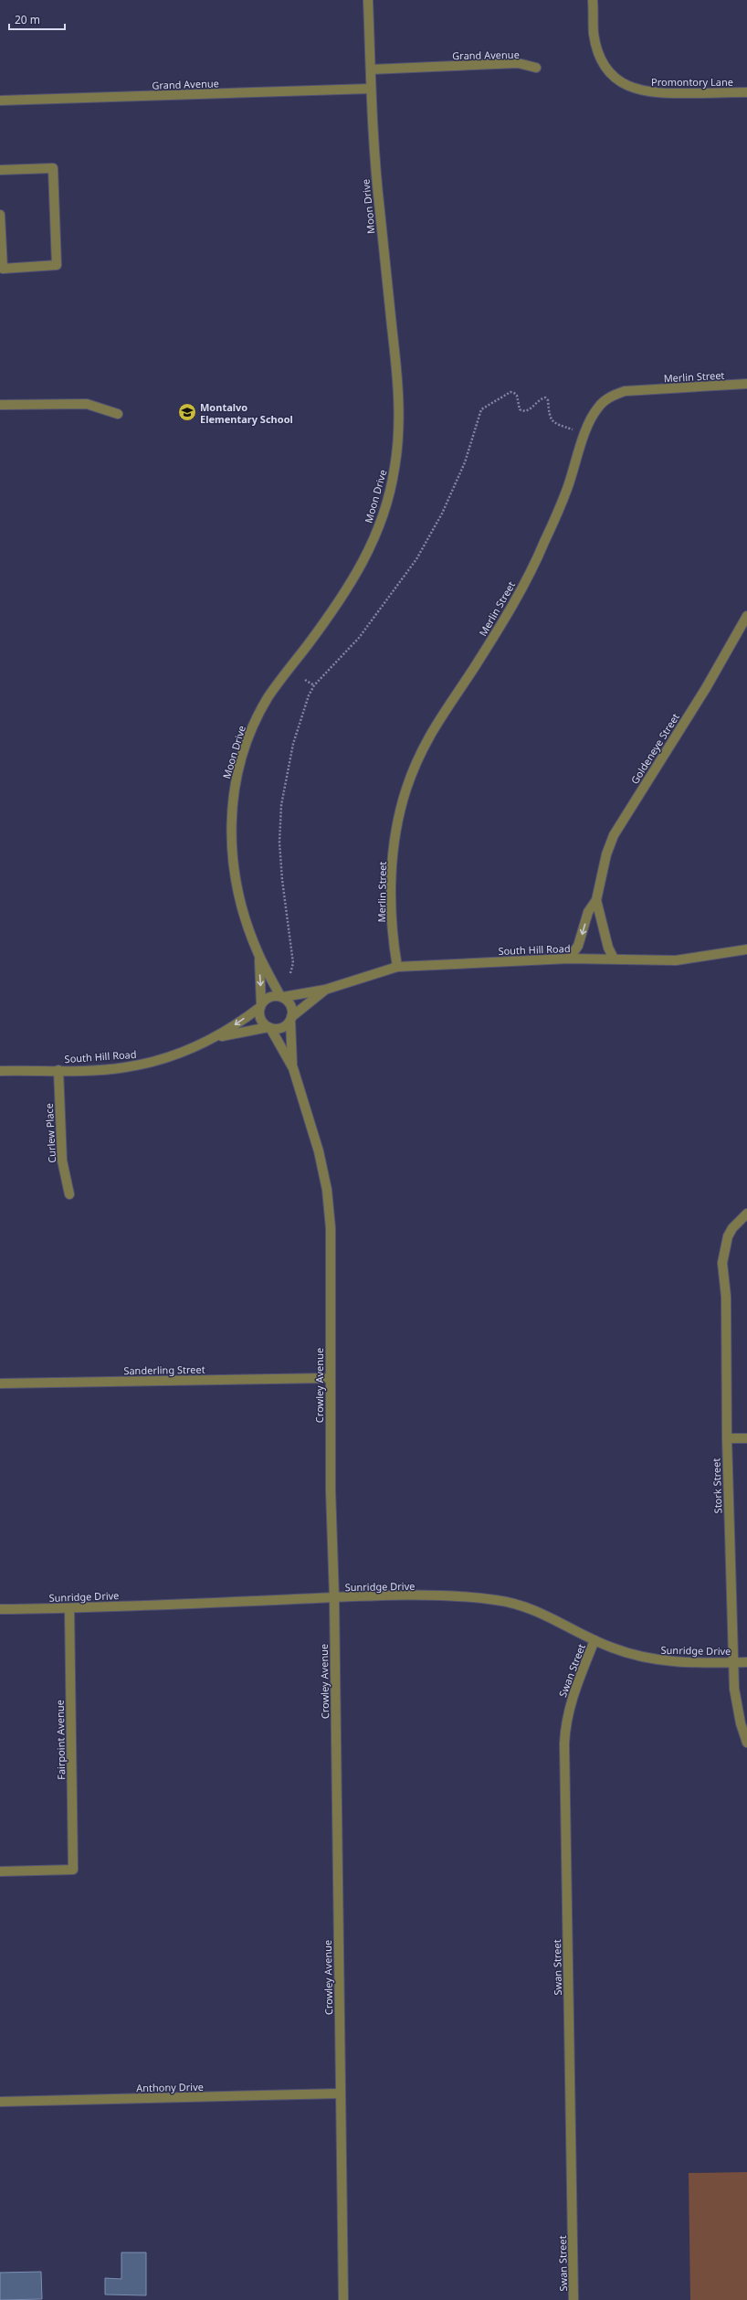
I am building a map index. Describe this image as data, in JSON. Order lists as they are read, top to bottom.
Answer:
{
  "streets": {
    "street": [
      "Grand Avenue",
      "Promontory Lane",
      "Moon Drive",
      "Merlin Street",
      "Goldeneye Street",
      "South Hill Road",
      "Curlew Place",
      "Sanderling Street",
      "Crowley Avenue",
      "Stork Street",
      "Sunridge Drive",
      "Swan Street",
      "Fairpoint Avenue",
      "Anthony Drive"
    ]
  },
  "crossings": [
    ["Grand Avenue", "Moon Drive"],
    ["Moon Drive", "South Hill Road"],
    ["Moon Drive", "Crowley Avenue"],
    ["Merlin Street", "South Hill Road"],
    ["Goldeneye Street", "South Hill Road"],
    ["South Hill Road", "Curlew Place"],
    ["South Hill Road", "Crowley Avenue"],
    ["Sanderling Street", "Crowley Avenue"],
    ["Crowley Avenue", "Sunridge Drive"],
    ["Crowley Avenue", "Anthony Drive"],
    ["Stork Street", "Sunridge Drive"],
    ["Sunridge Drive", "Swan Street"],
    ["Sunridge Drive", "Fairpoint Avenue"]
  ],
  "places": {
    "school or university": ["Montalvo Elementary School"]
  },
  "scale_bar": "20 m"
}
